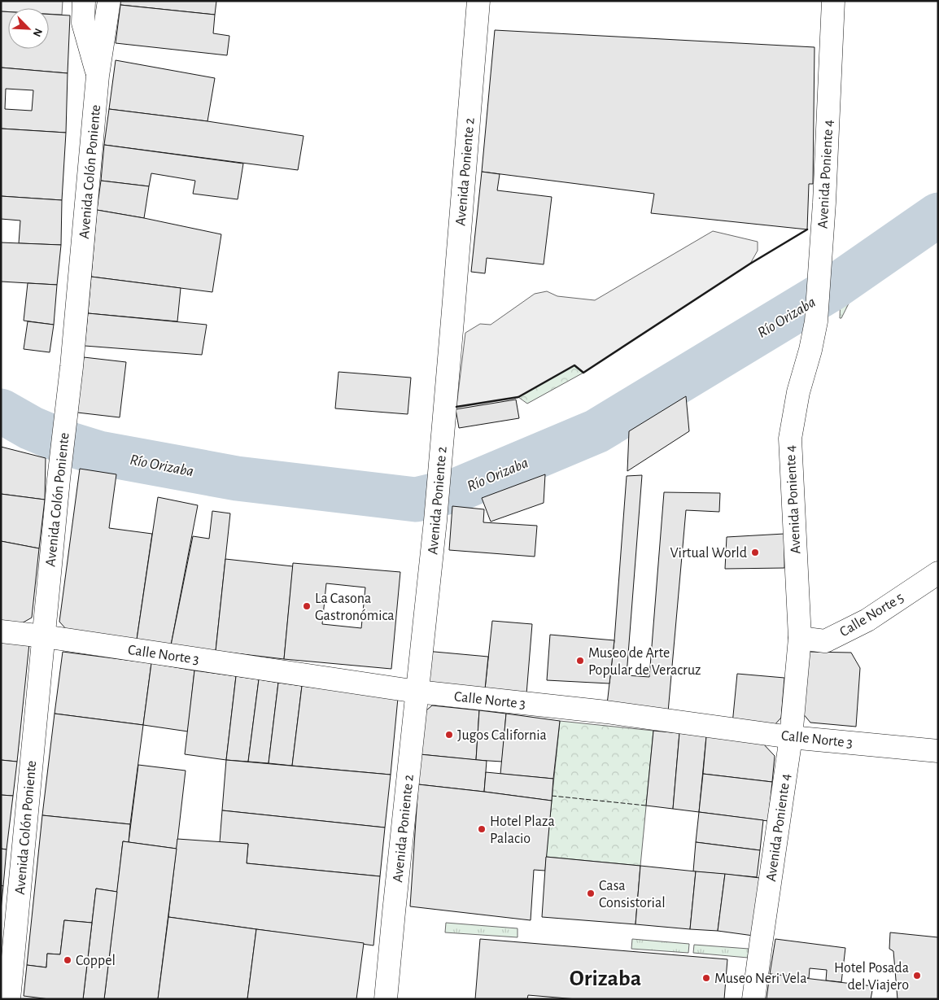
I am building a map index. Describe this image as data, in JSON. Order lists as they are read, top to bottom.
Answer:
{
  "streets": {
    "street": [
      "Avenida Colón Poniente",
      "Avenida Poniente 2",
      "Avenida Poniente 4",
      "Calle Norte 5",
      "Calle Norte 3"
    ]
  },
  "crossings": [
    ["Avenida Colón Poniente", "Calle Norte 3"],
    ["Avenida Poniente 2", "Calle Norte 3"],
    ["Avenida Poniente 4", "Calle Norte 5"],
    ["Avenida Poniente 4", "Calle Norte 3"]
  ],
  "districts": ["Orizaba"],
  "water": ["Río Orizaba"],
  "places": [
    "Virtual World",
    "La Casona Gastronómica",
    "Museo de Arte Popular de Veracruz",
    "Jugos California",
    "Hotel Plaza Palacio",
    "Casa Consistorial",
    "Coppel",
    "Hotel Posada del Viajero",
    "Museo Neri Vela"
  ],
  "north": "bottom right"
}
